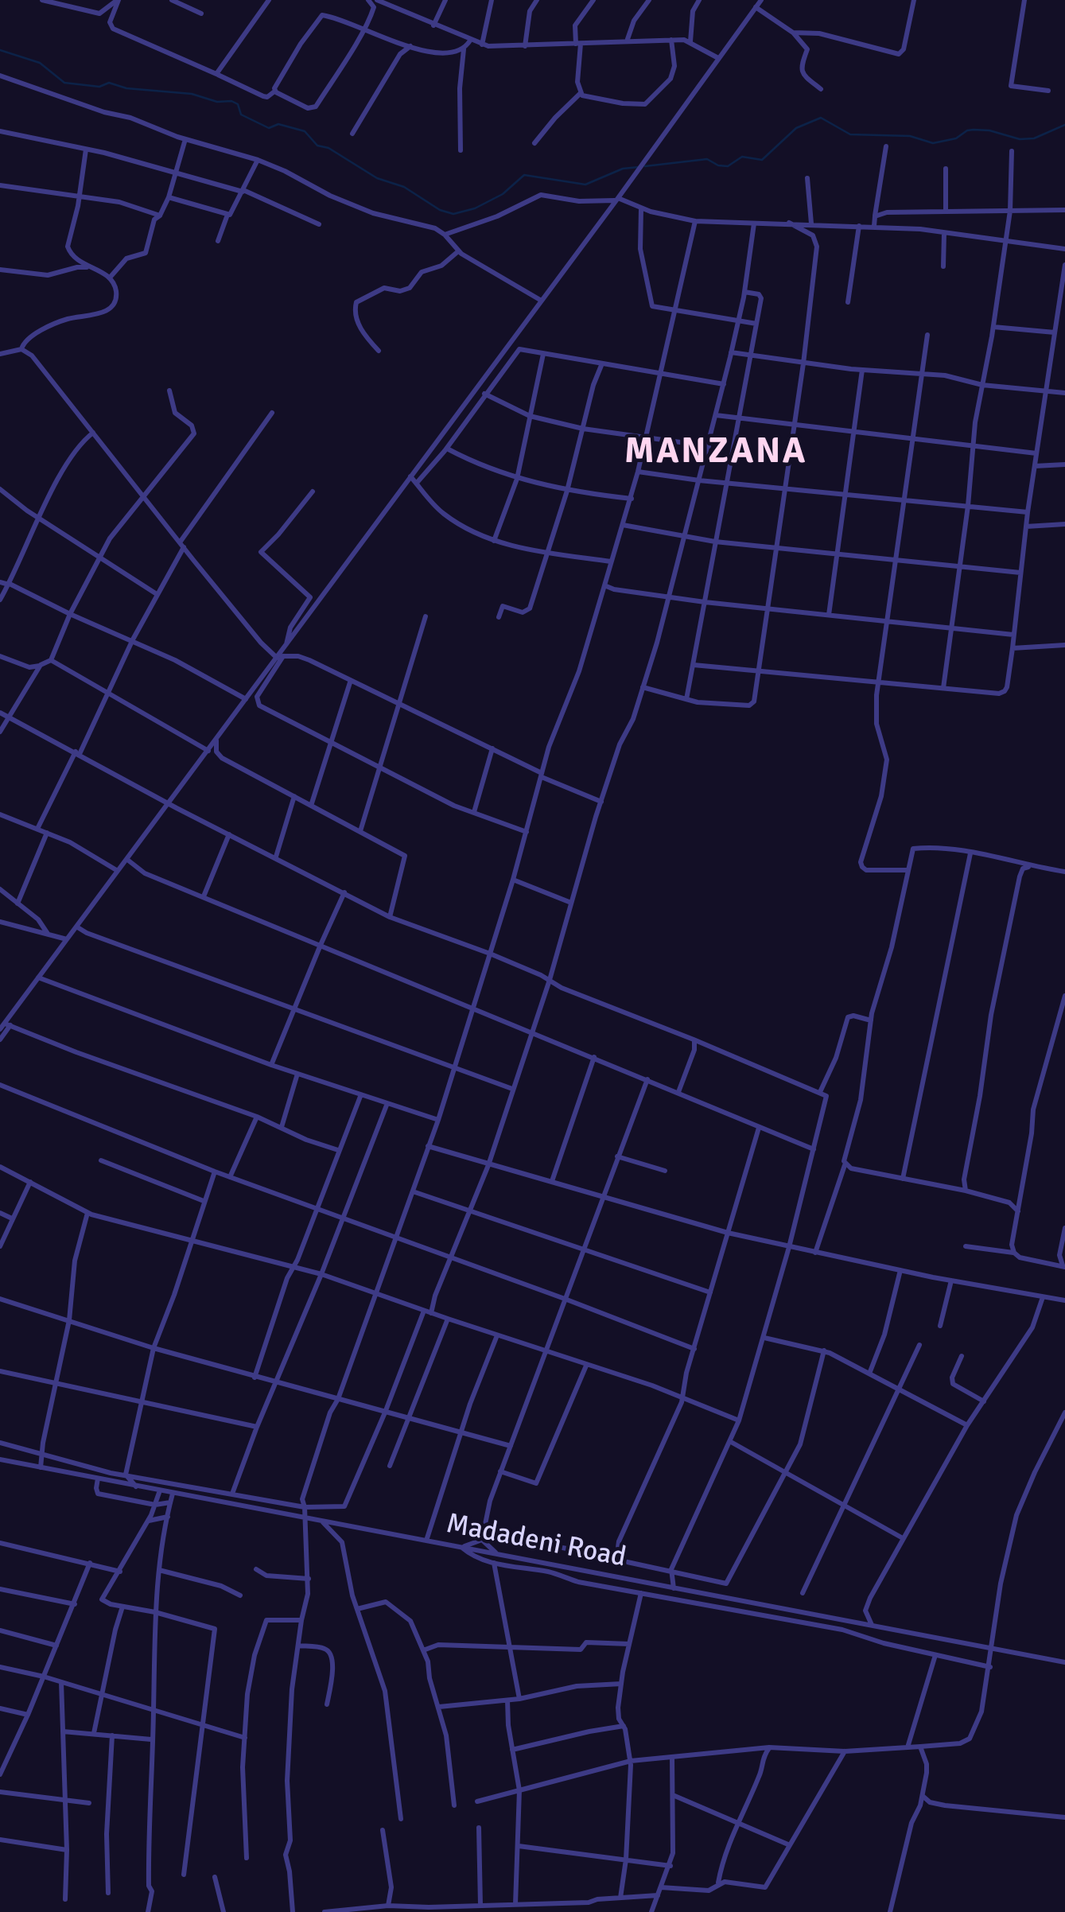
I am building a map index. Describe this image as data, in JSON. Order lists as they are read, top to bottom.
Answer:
{
  "streets": {
    "street": ["Madadeni Road"]
  },
  "districts": ["MANZANA"]
}
